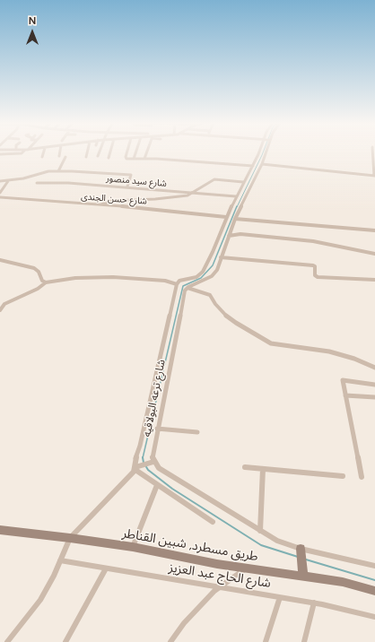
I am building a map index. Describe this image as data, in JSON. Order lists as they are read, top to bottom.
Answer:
{
  "streets": {
    "main road": ["طريق مسطرد, شبين القناطر"],
    "street": [
      "شارع سيد منصور",
      "شارع حسن الجندى",
      "شارع ترعه البولاقيه",
      "شارع الحاج عبد العزيز"
    ]
  },
  "north": "top"
}
